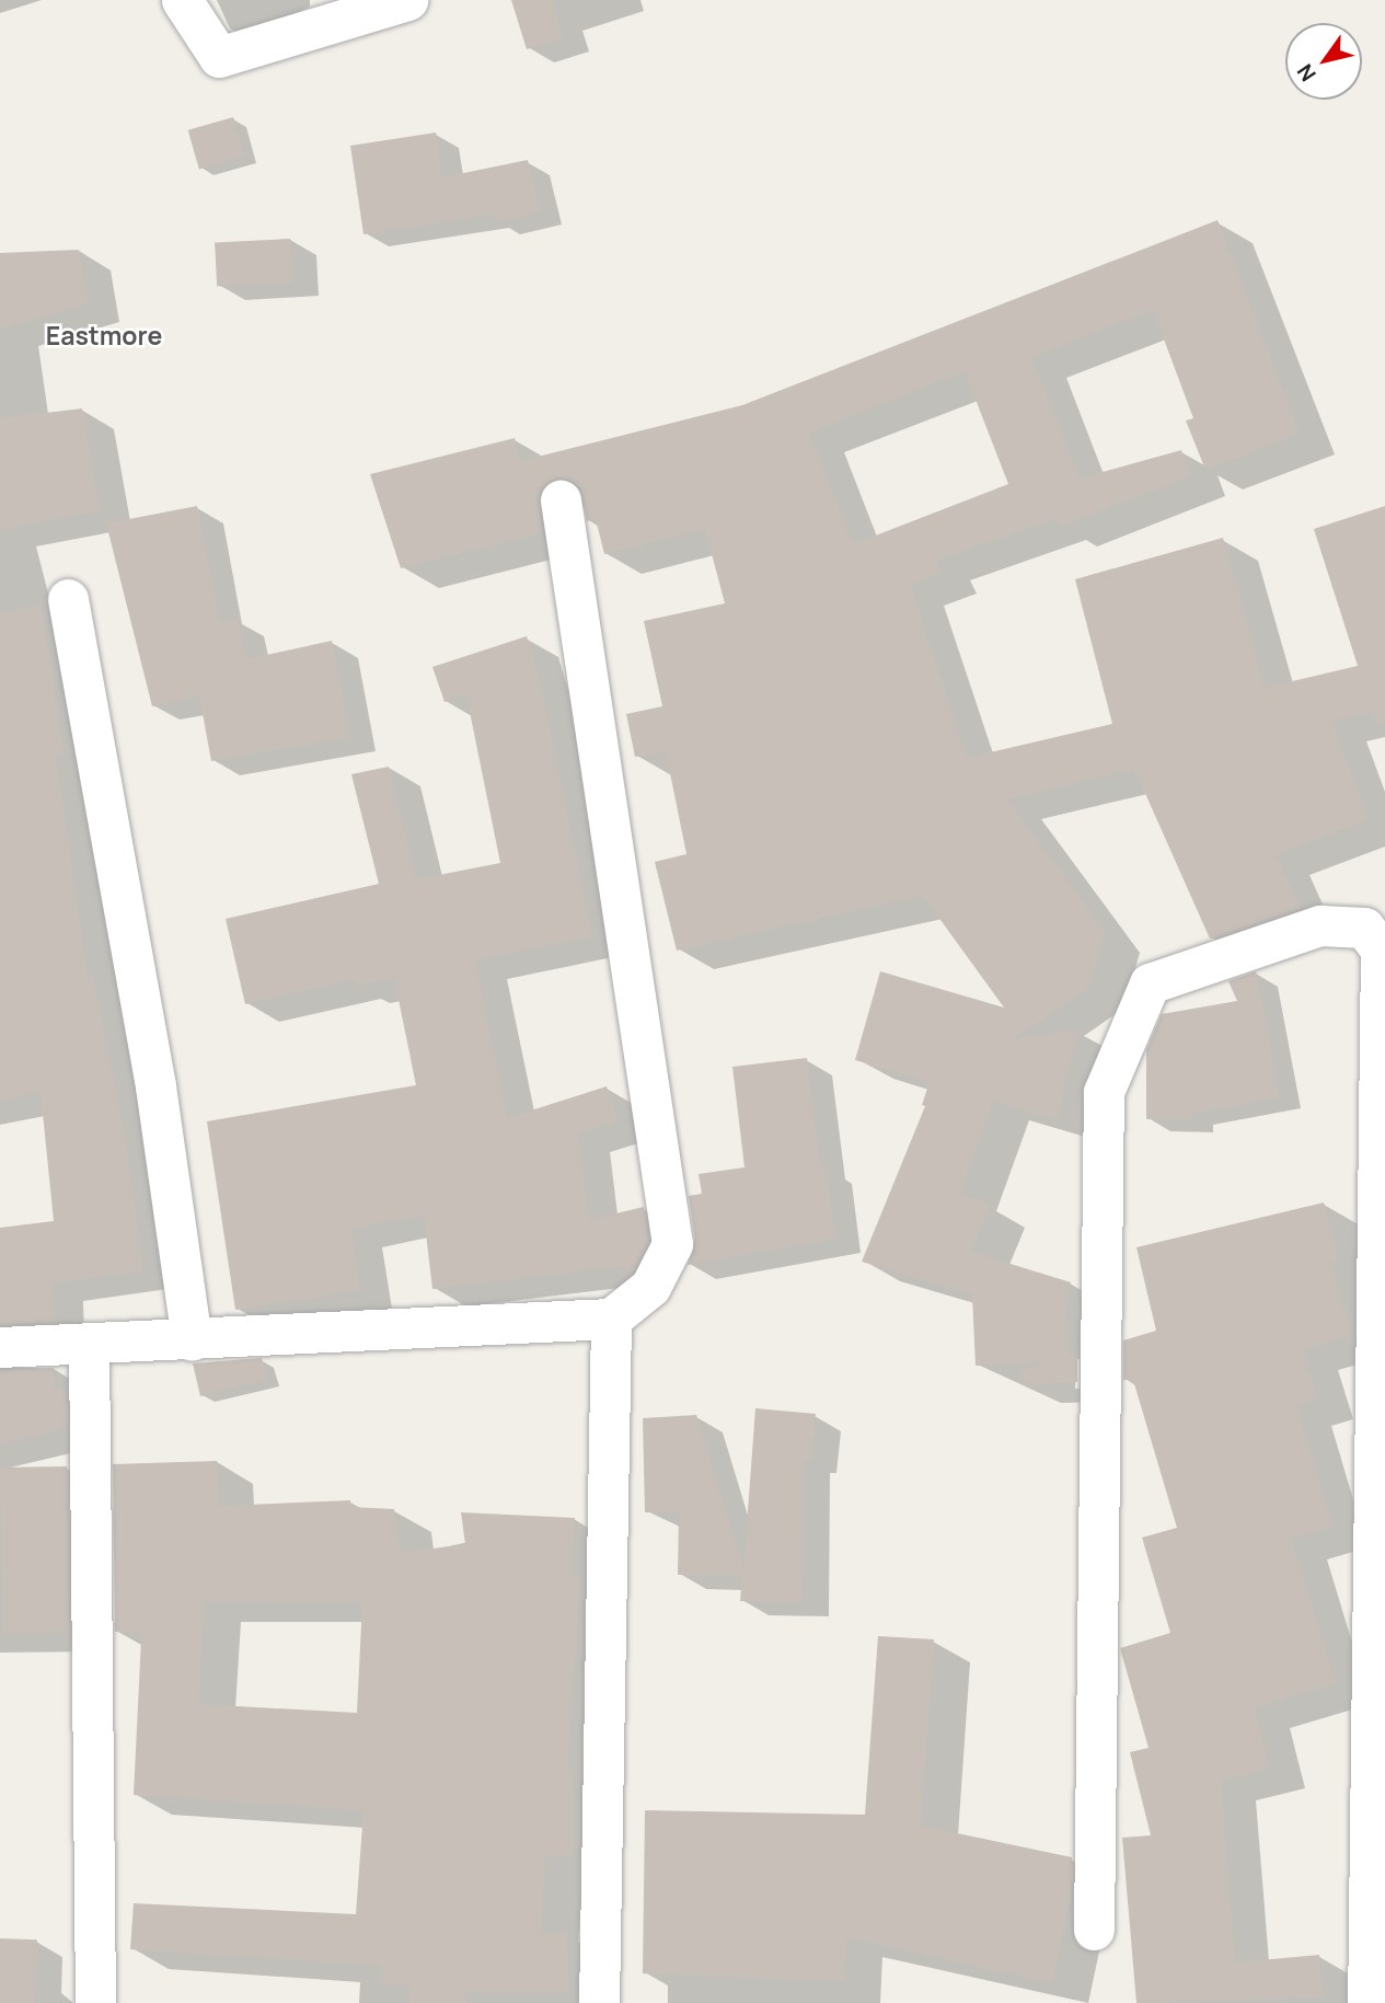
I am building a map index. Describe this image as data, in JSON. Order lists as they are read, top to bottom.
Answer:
{
  "districts": ["Eastmore"],
  "north": "bottom left"
}
